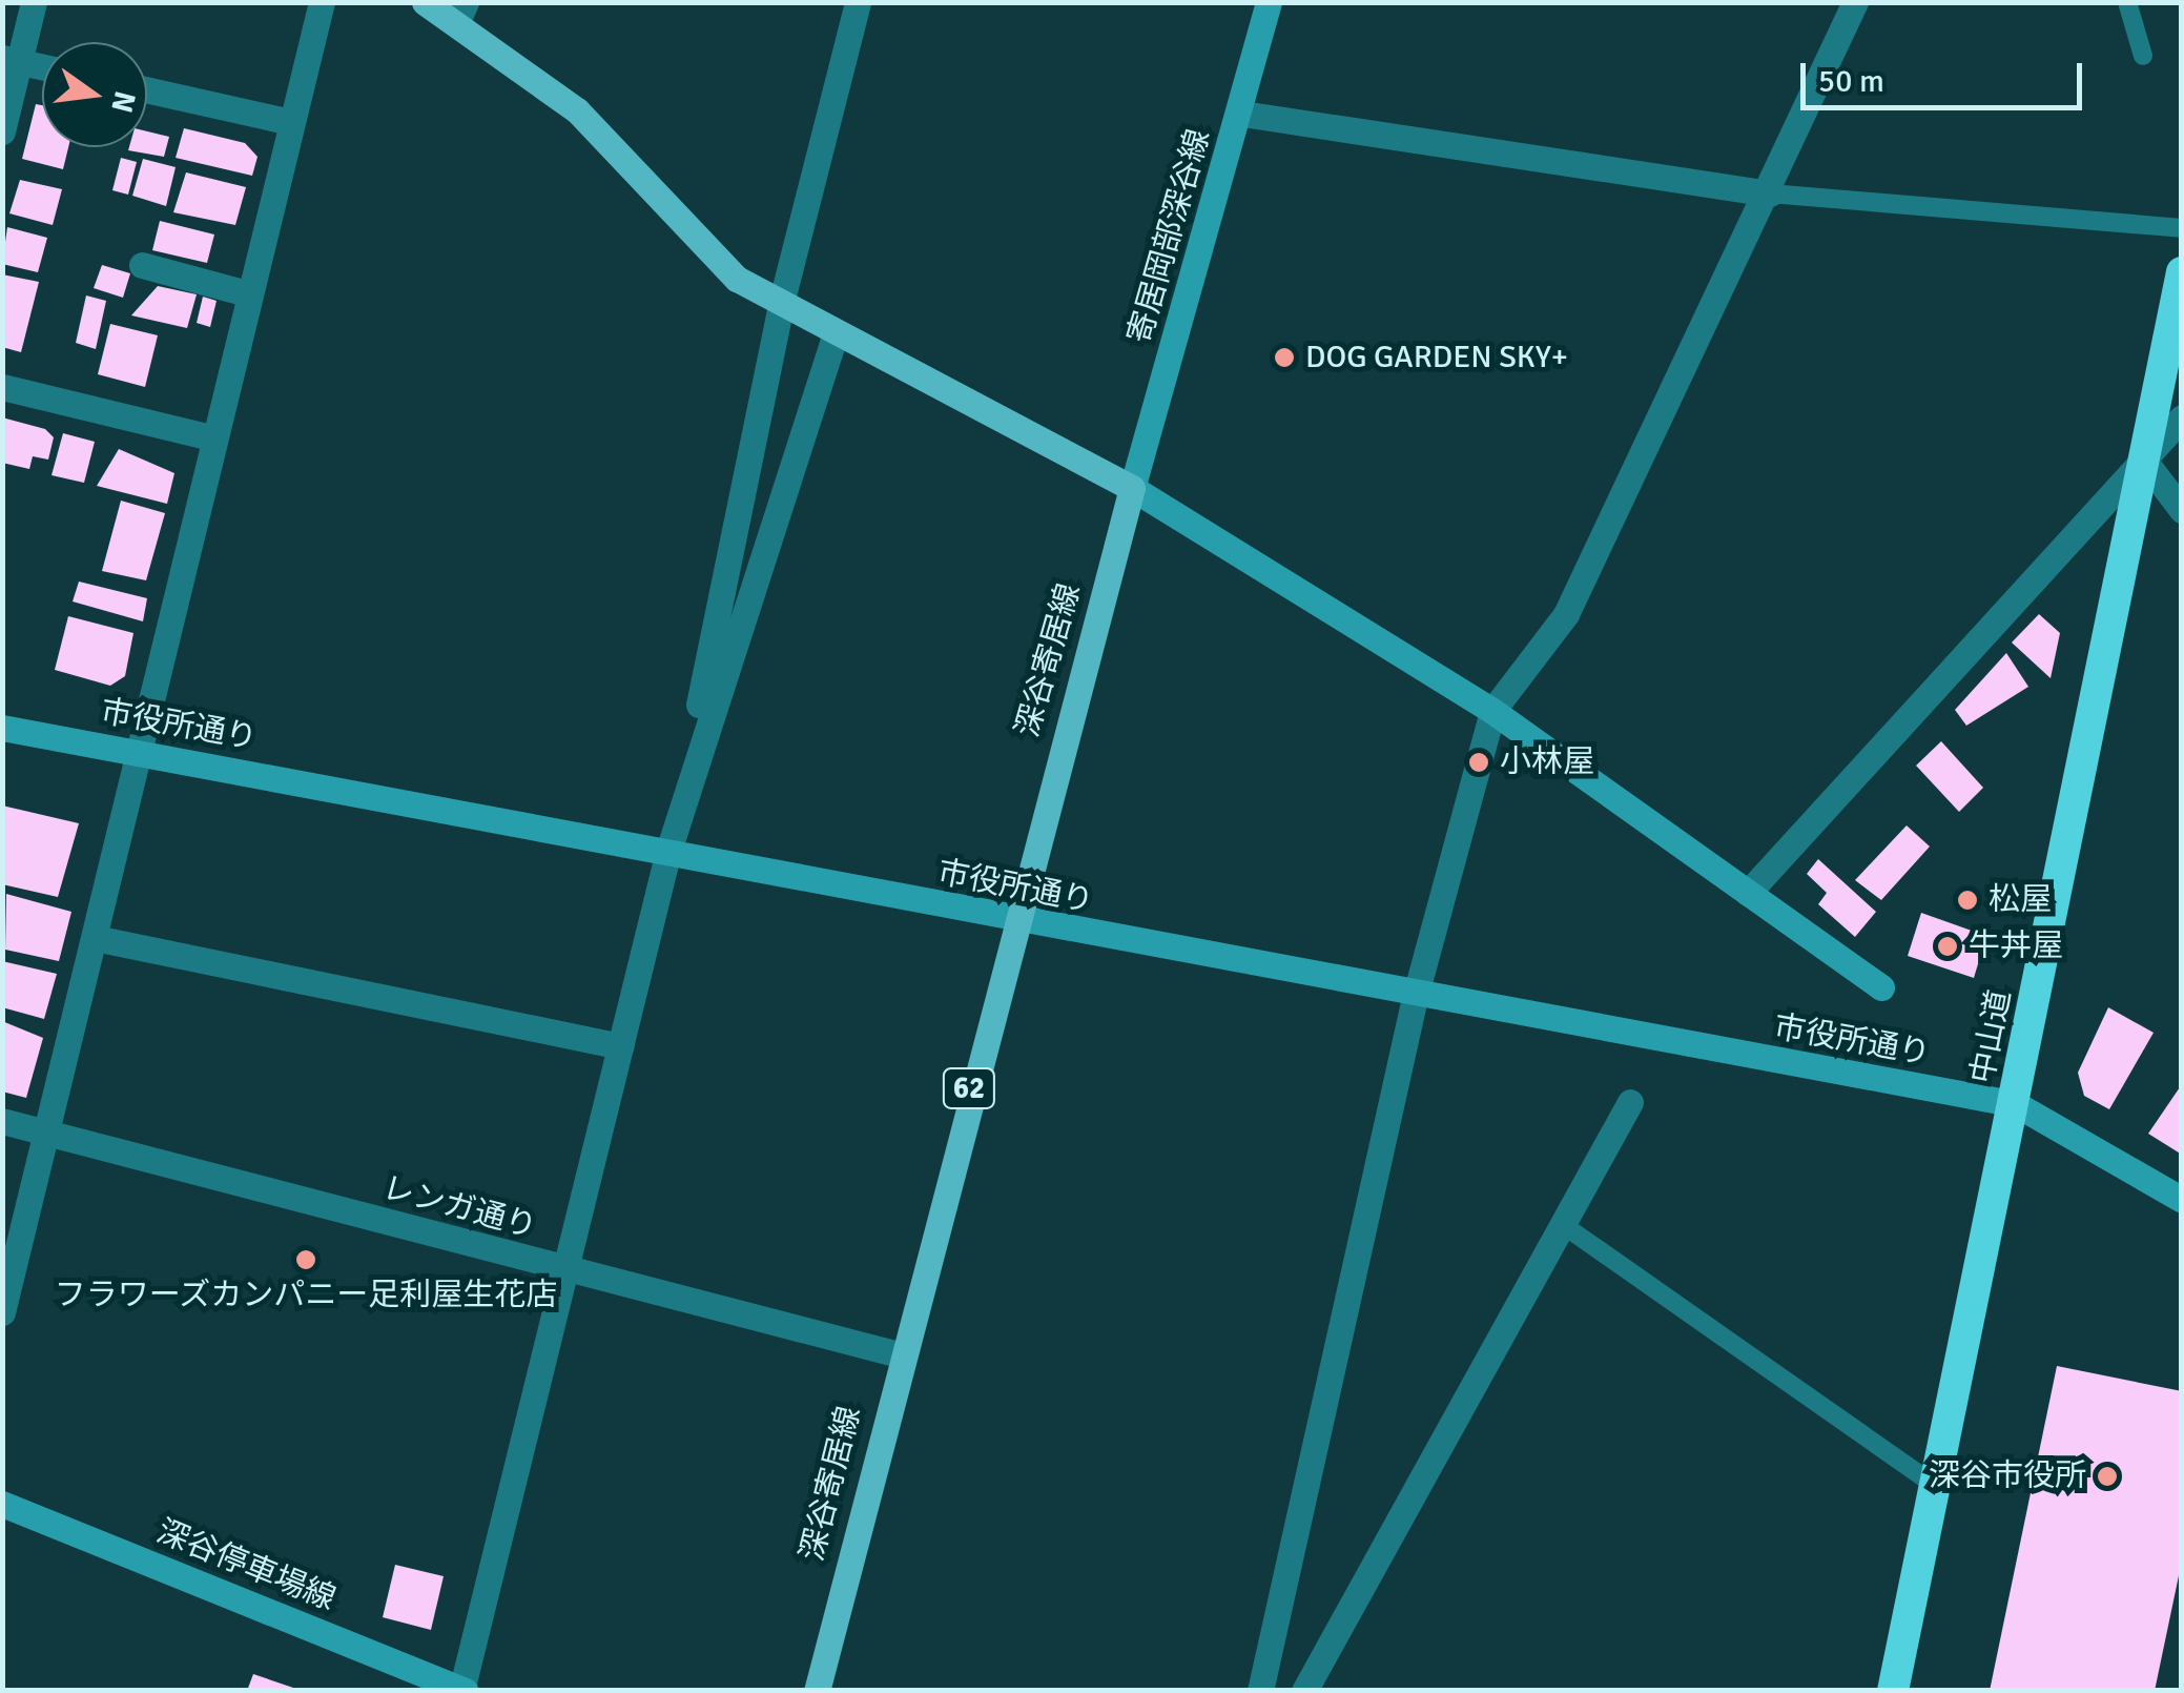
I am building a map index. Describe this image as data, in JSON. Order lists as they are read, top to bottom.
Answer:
{
  "streets": {
    "highway": ["中山道"],
    "main road": ["深谷寄居線", "62"],
    "street": [
      "寄居岡部深谷線",
      "市役所通り",
      "レンガ通り",
      "深谷停車場線"
    ]
  },
  "crossings": [
    ["寄居岡部深谷線", "深谷寄居線"],
    ["深谷寄居線", "市役所通り"],
    ["深谷寄居線", "レンガ通り"],
    ["市役所通り", "中山道"]
  ],
  "places": [
    "DOG GARDEN SKY+",
    "小林屋",
    "松屋",
    "牛丼屋",
    "フラワーズカンパニー足利屋生花店",
    "深谷市役所"
  ],
  "scale_bar": "50 m",
  "north": "right"
}
